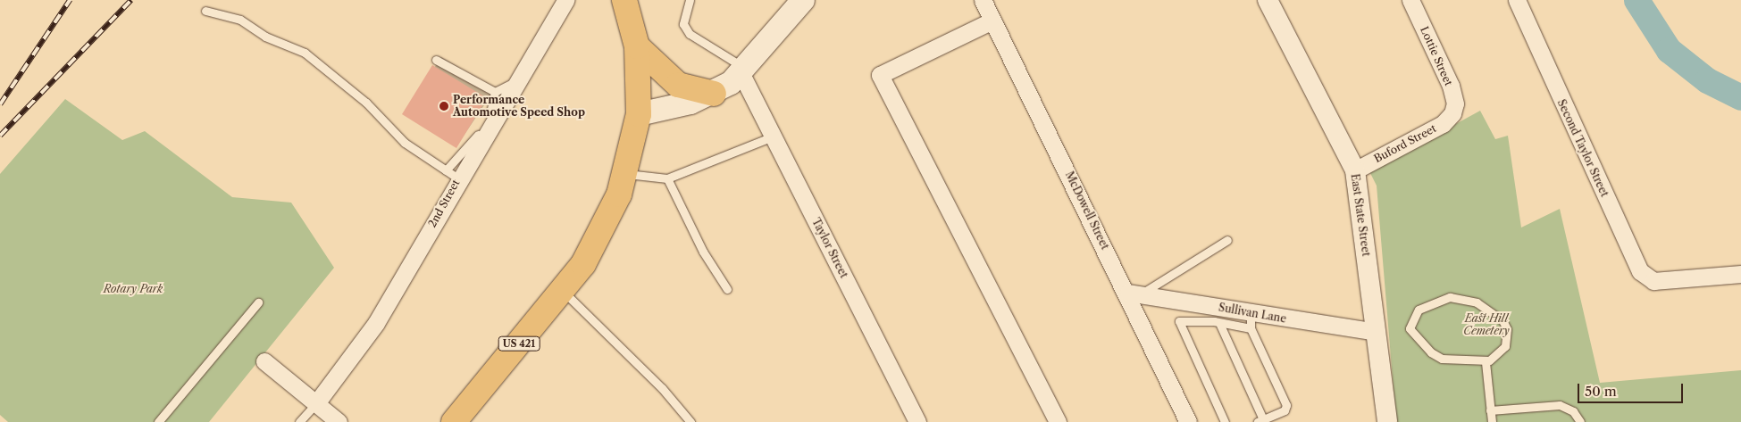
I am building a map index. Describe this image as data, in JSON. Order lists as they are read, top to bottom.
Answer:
{
  "streets": {
    "highway": ["US 421"],
    "street": [
      "Lottie Street",
      "Buford Street",
      "Second Taylor Street",
      "2nd Street",
      "McDowell Street",
      "East State Street",
      "Taylor Street",
      "Sullivan Lane"
    ]
  },
  "crossings": [
    ["Lottie Street", "Buford Street"],
    ["Buford Street", "East State Street"],
    ["McDowell Street", "Sullivan Lane"],
    ["East State Street", "Sullivan Lane"]
  ],
  "parks": ["Rotary Park", "East Hill Cemetery"],
  "places": ["Performance Automotive Speed Shop"],
  "scale_bar": "50 m"
}
